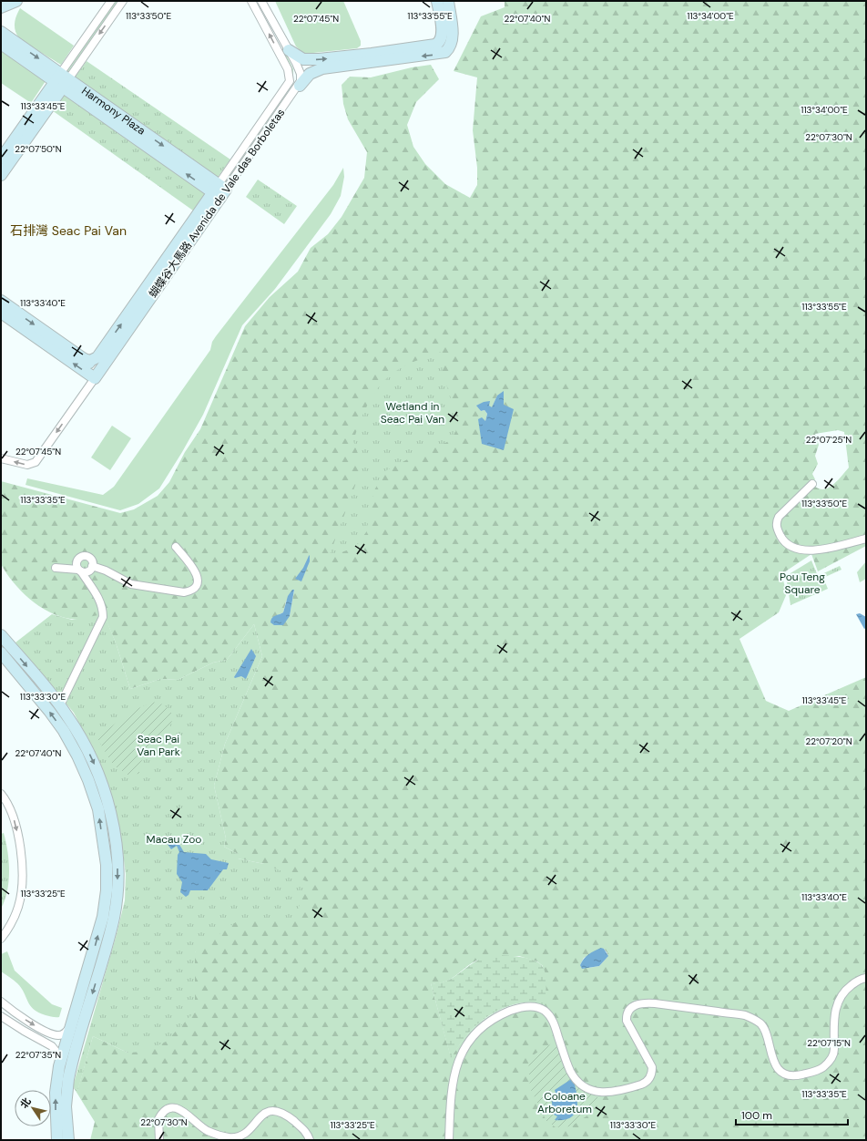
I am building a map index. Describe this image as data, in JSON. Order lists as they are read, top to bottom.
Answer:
{
  "streets": {
    "street": ["Harmony Plaza", "蝴蝶谷大馬路 Avenida de Vale das Borboletas"]
  },
  "crossings": [
    ["Harmony Plaza", "蝴蝶谷大馬路 Avenida de Vale das Borboletas"]
  ],
  "districts": ["石排灣 Seac Pai Van"],
  "parks": [
    "Wetland in Seac Pai Van",
    "Pou Teng Square",
    "Seac Pai Van Park",
    "Macau Zoo",
    "Coloane Arboretum"
  ],
  "scale_bar": "100 m",
  "north": "top left",
  "coordinates": [
    "113°33'50\"E",
    "113°34'00\"E",
    "113°33'55\"E",
    "22°07'45\"N",
    "22°07'40\"N",
    "113°33'45\"E",
    "22°07'30\"N",
    "22°07'50\"N",
    "113°33'40\"E",
    "22°07'25\"N",
    "113°33'35\"E",
    "113°33'30\"E",
    "22°07'20\"N",
    "113°33'25\"E",
    "22°07'15\"N",
    "22°07'35\"N"
  ]
}
